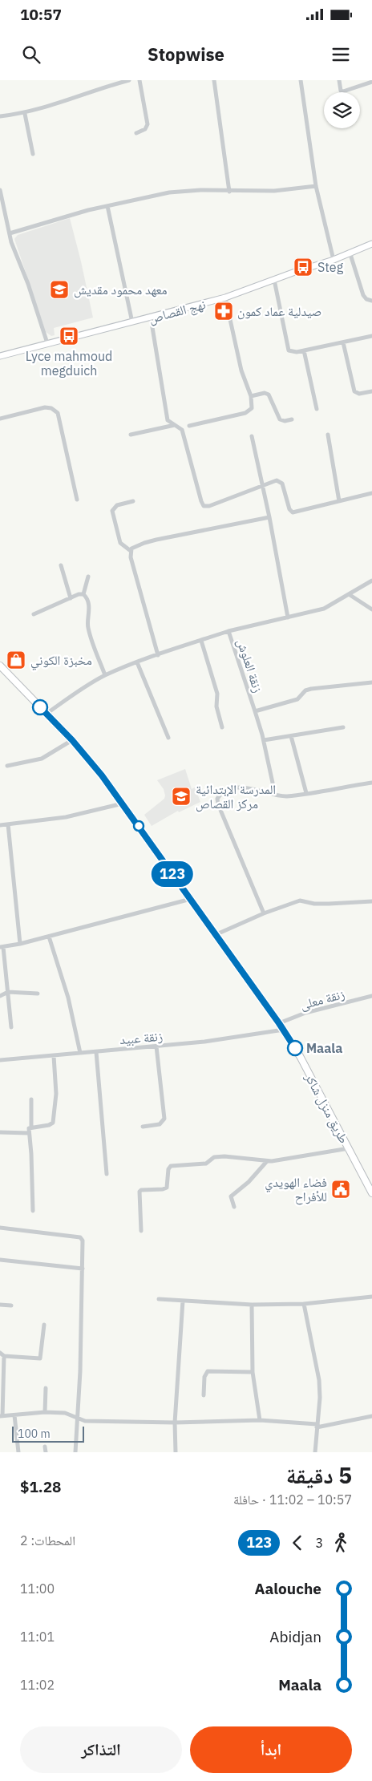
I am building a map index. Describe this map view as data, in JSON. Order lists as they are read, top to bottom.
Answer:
{
  "streets": {
    "main road": ["طريق منزل شاكر"],
    "street": [
      "نهج القصاص",
      "زنقة العلوش",
      "زنقة معلى",
      "زنقة عبيد"
    ]
  },
  "crossings": [
    ["زنقة العلوش", "طريق منزل شاكر"],
    ["زنقة معلى", "طريق منزل شاكر"],
    ["زنقة عبيد", "طريق منزل شاكر"]
  ],
  "places": {
    "bus stop": ["Steg", "Lyce mahmoud megduich"],
    "school or university": ["معهد محمود مقديش", "المدرسة الإبتدائية مركز القصاص"],
    "pharmacy": ["صيدلية عماد كمون"],
    "shop": ["مخبزة الكوني"],
    "other": ["Maala"],
    "public building": ["فضاء الهويدي للأفراح"]
  },
  "lines": ["bus line 123"],
  "scale_bar": "100 m",
  "page": {
    "status": "10:57",
    "header": "Stopwise",
    "on_map": "123",
    "scale": "100 m",
    "heading": ["5 دقيقة", "10:57 – 11:02 · حافلة", "$1.28"],
    "legs": ["3", "123", "المحطات: 2"],
    "list": [
      {
        "name": "Aalouche",
        "value": "11:00"
      },
      {
        "name": "Abidjan",
        "value": "11:01"
      },
      {
        "name": "Maala",
        "value": "11:02"
      }
    ],
    "buttons": ["ابدأ", "التذاكر"]
  }
}
